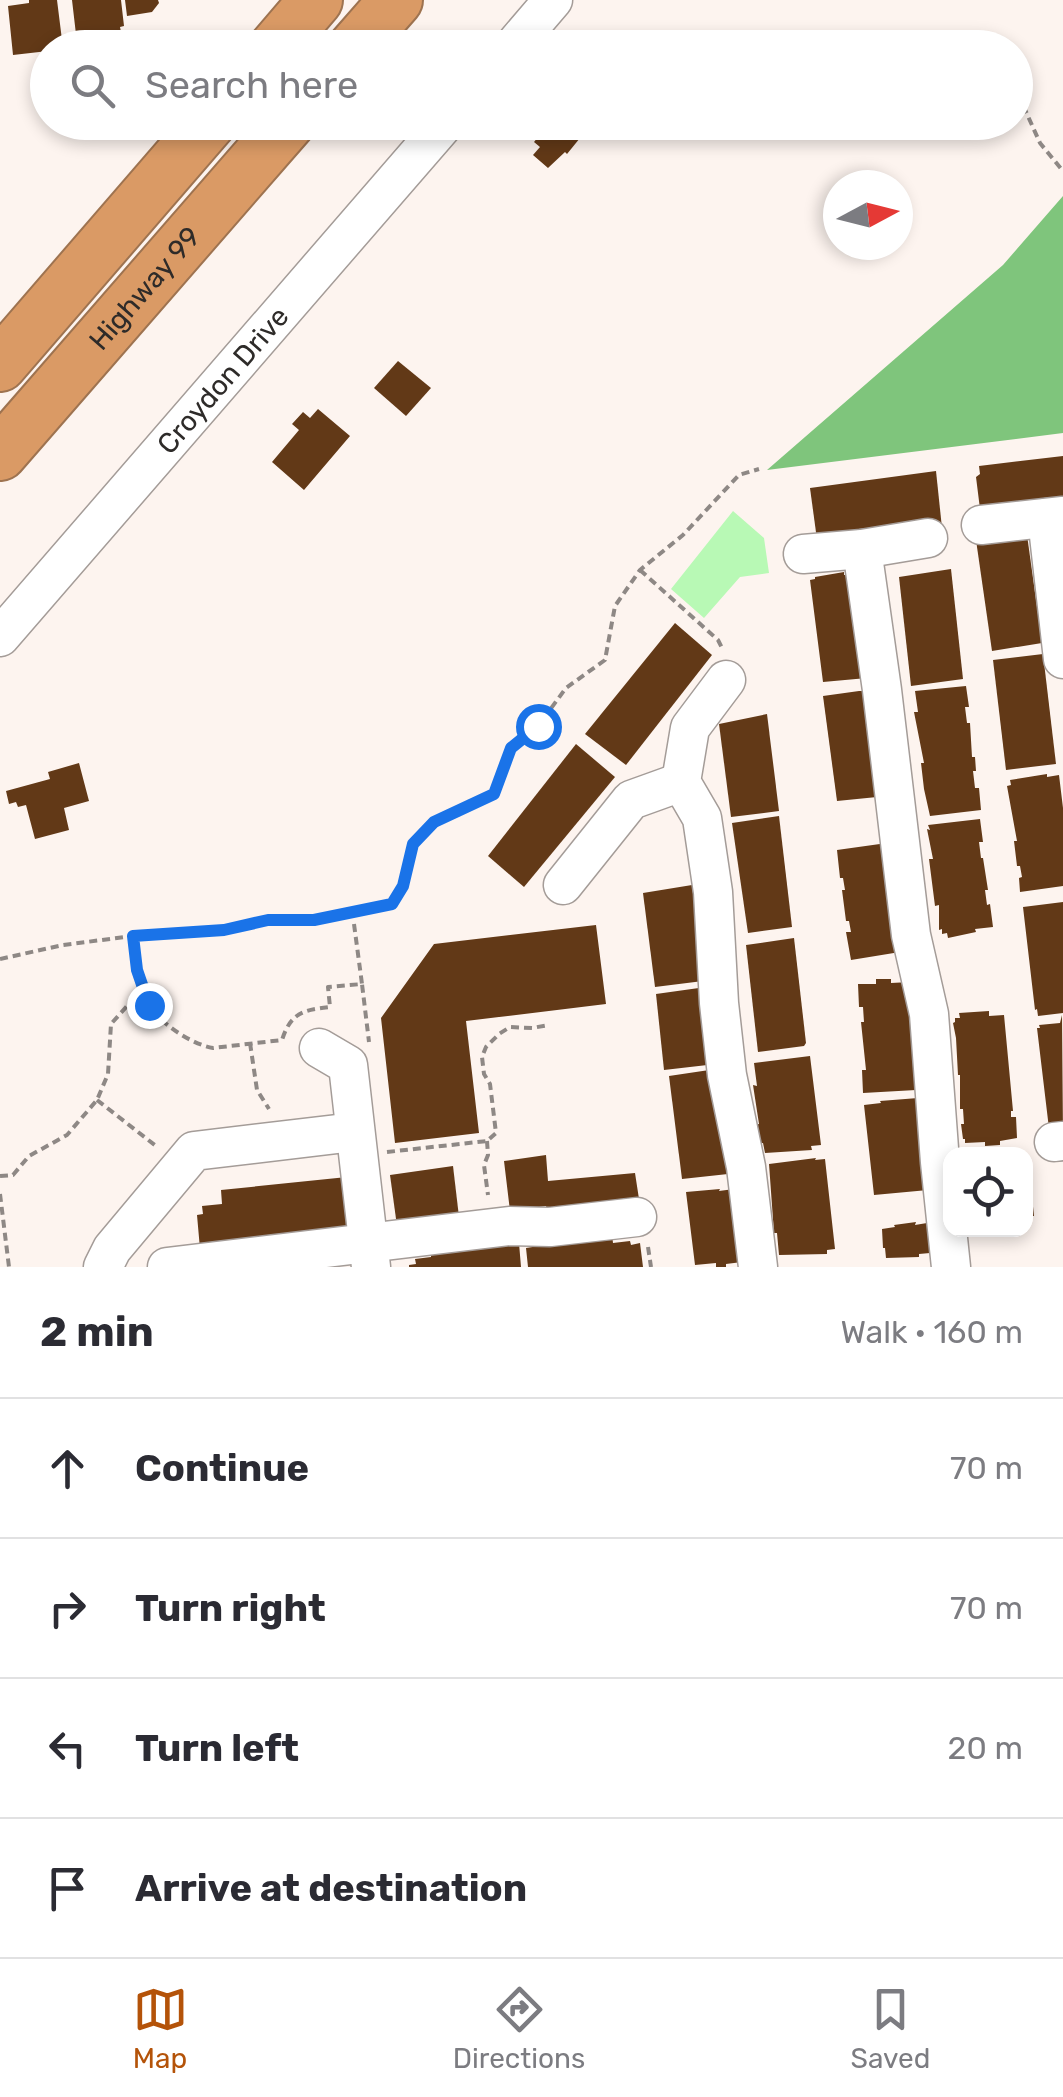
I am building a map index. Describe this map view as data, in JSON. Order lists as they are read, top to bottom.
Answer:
{
  "streets": {
    "highway": ["Highway 99"],
    "street": ["Croydon Drive"]
  },
  "north": "right",
  "page": {
    "search": "Search here",
    "heading": ["2 min", "Walk · 160 m"],
    "list": [
      ["Continue", "70 m"],
      ["Turn right", "70 m"],
      ["Turn left", "20 m"],
      "Arrive at destination"
    ],
    "nav": ["Map", "Directions", "Saved"]
  }
}
